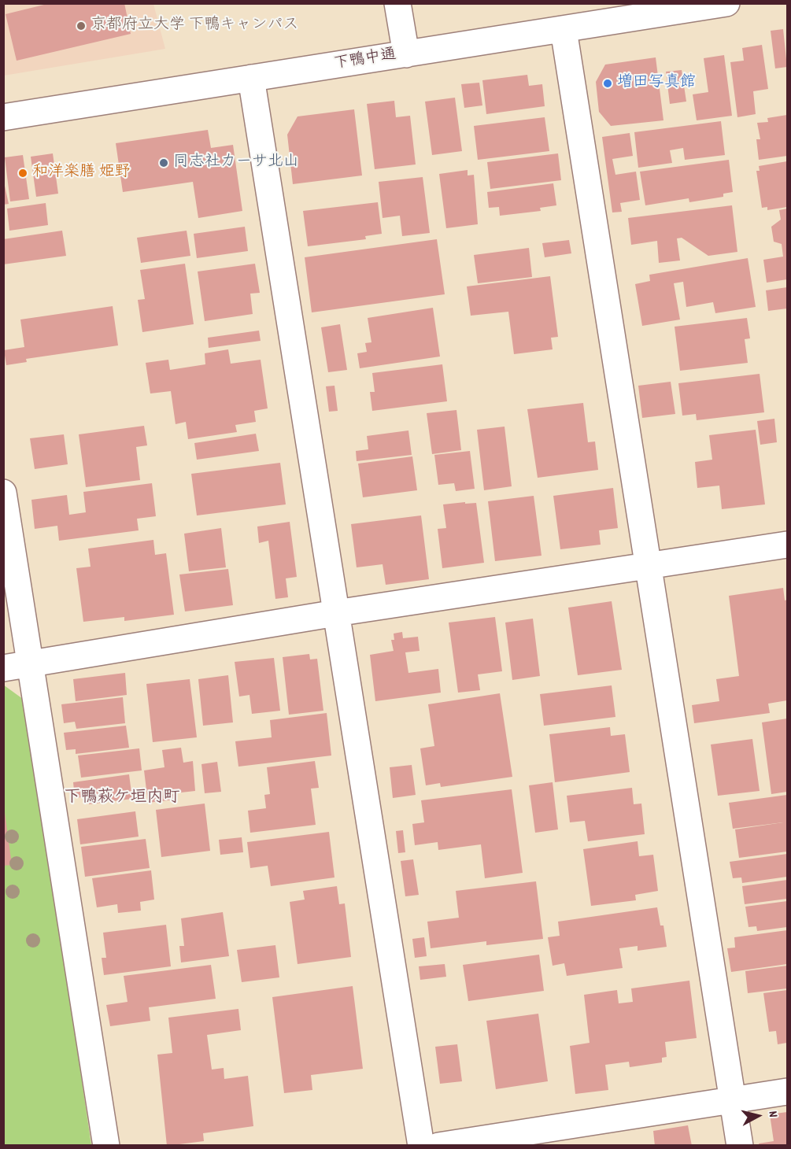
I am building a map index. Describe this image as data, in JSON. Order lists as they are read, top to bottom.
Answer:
{
  "streets": {
    "street": ["下鴨中通"]
  },
  "districts": ["下鴨萩ケ垣内町"],
  "places": [
    "京都府立大学 下鴨キャンパス",
    "増田写真館",
    "同志社カーサ北山",
    "和洋楽膳 姫野"
  ],
  "north": "right"
}
